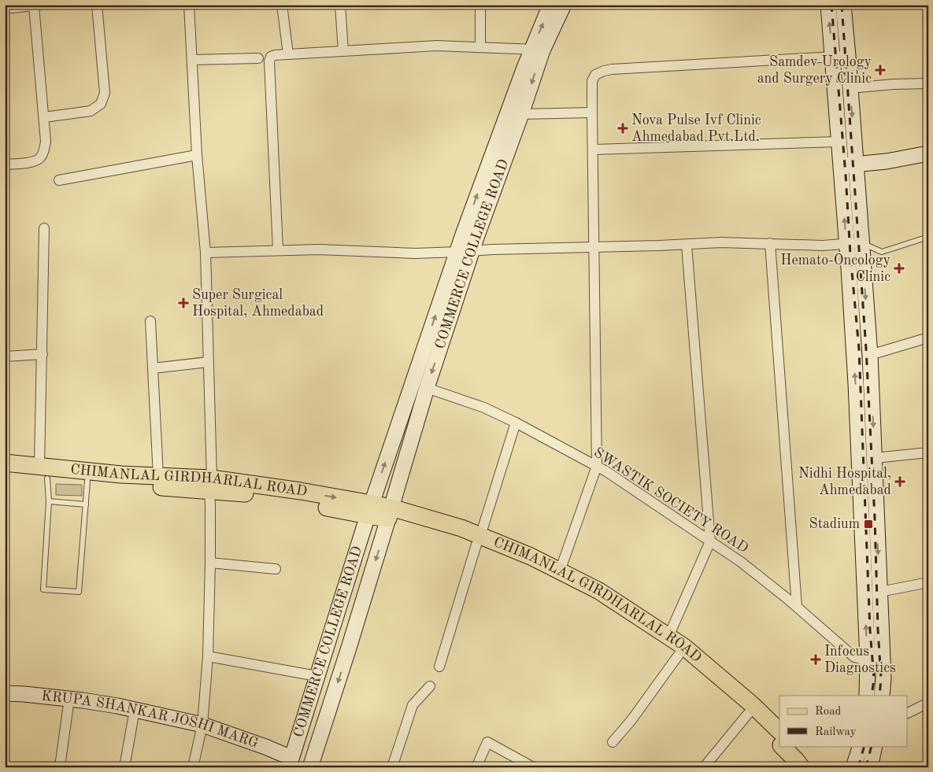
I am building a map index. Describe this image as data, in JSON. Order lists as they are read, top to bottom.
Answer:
{
  "streets": {
    "main road": ["COMMERCE COLLEGE ROAD", "CHIMANLAL GIRDHARLAL ROAD", "KRUPA SHANKAR JOSHI MARG"],
    "street": ["SWASTIK SOCIETY ROAD"]
  },
  "crossings": [
    ["COMMERCE COLLEGE ROAD", "CHIMANLAL GIRDHARLAL ROAD"],
    ["COMMERCE COLLEGE ROAD", "SWASTIK SOCIETY ROAD"],
    ["COMMERCE COLLEGE ROAD", "KRUPA SHANKAR JOSHI MARG"]
  ],
  "places": {
    "health": [
      "Samdev Urology and Surgery Clinic",
      "Nova Pulse Ivf Clinic Ahmedabad Pvt.Ltd.",
      "Hemato-Oncology Clinic",
      "Super Surgical Hospital, Ahmedabad",
      "Nidhi Hospital, Ahmedabad",
      "Infocus Diagnostics"
    ],
    "transit": ["Stadium"]
  },
  "legend": ["Road", "Railway"]
}
